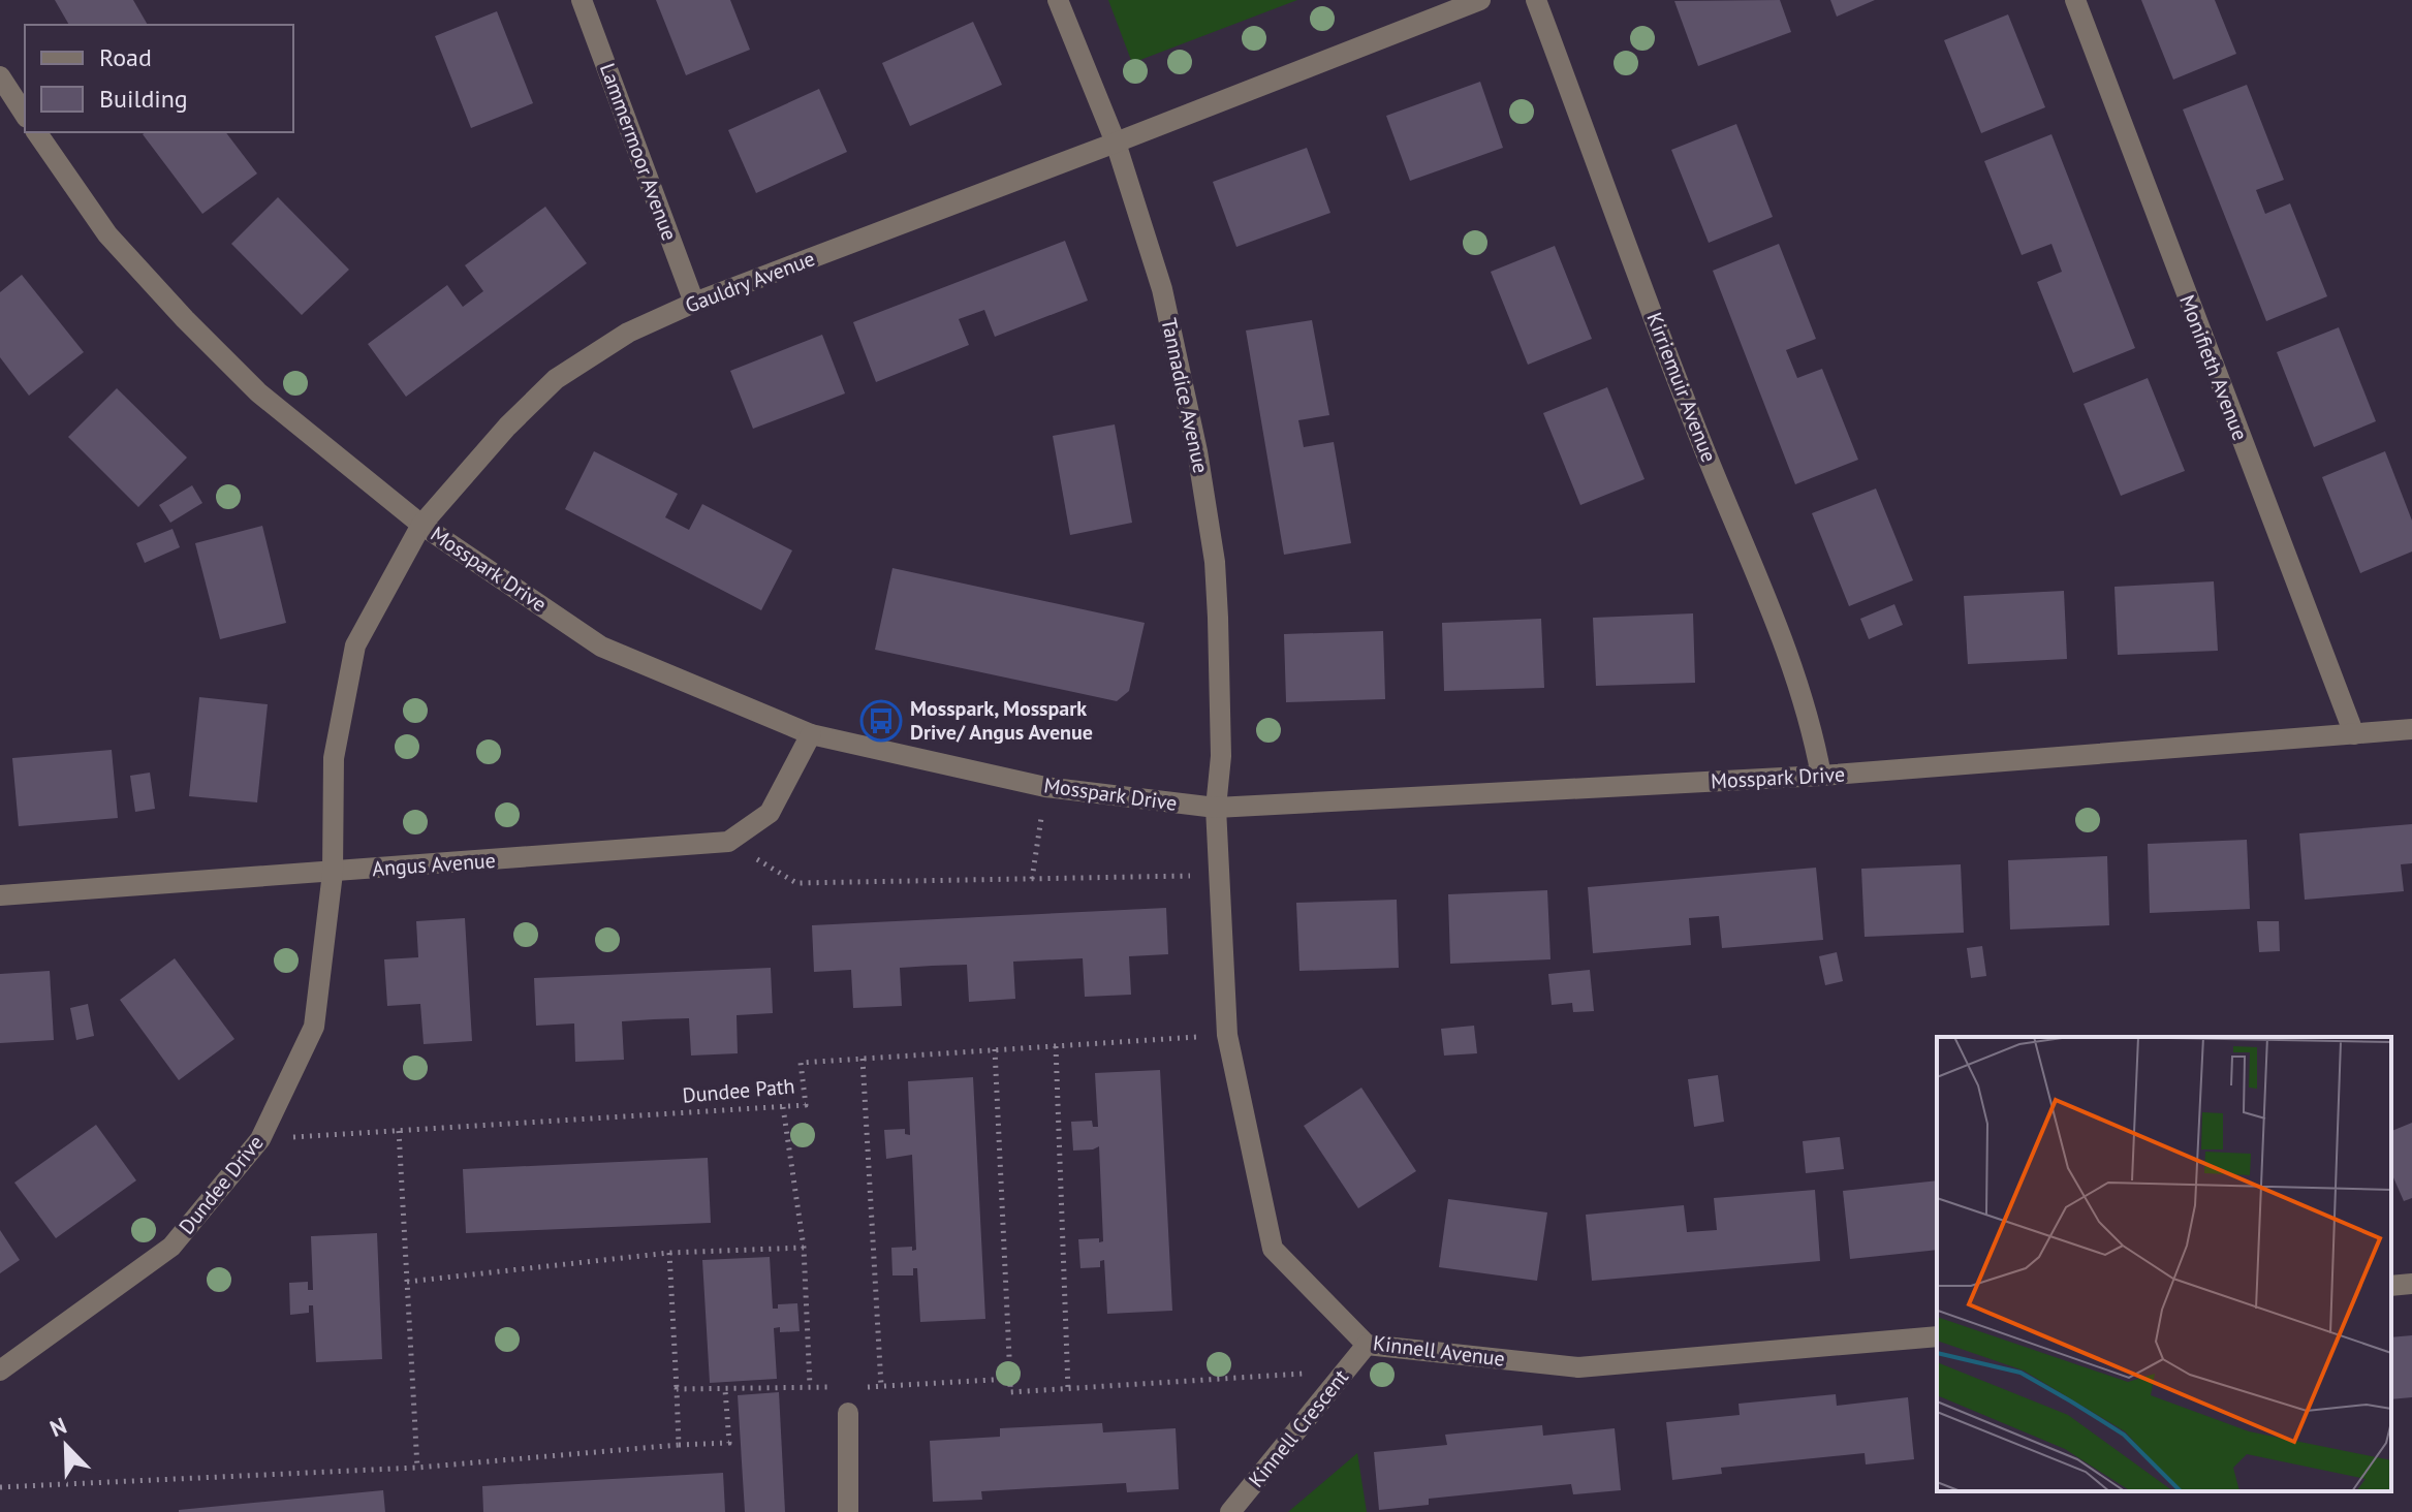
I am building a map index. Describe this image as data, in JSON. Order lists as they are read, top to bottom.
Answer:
{
  "streets": {
    "street": [
      "Lammermoor Avenue",
      "Gauldry Avenue",
      "Monifieth Avenue",
      "Kirriemuir Avenue",
      "Tannadice Avenue",
      "Mosspark Drive",
      "Angus Avenue",
      "Dundee Drive",
      "Kinnell Avenue",
      "Kinnell Crescent"
    ],
    "path": ["Dundee Path"]
  },
  "crossings": [
    ["Lammermoor Avenue", "Gauldry Avenue"],
    ["Gauldry Avenue", "Tannadice Avenue"],
    ["Gauldry Avenue", "Mosspark Drive"],
    ["Gauldry Avenue", "Angus Avenue"],
    ["Gauldry Avenue", "Dundee Drive"],
    ["Monifieth Avenue", "Mosspark Drive"],
    ["Kirriemuir Avenue", "Mosspark Drive"],
    ["Tannadice Avenue", "Mosspark Drive"],
    ["Tannadice Avenue", "Kinnell Avenue"],
    ["Mosspark Drive", "Kinnell Avenue"],
    ["Angus Avenue", "Dundee Drive"],
    ["Dundee Path", "Dundee Drive"],
    ["Dundee Path", "Kinnell Avenue"],
    ["Kinnell Avenue", "Kinnell Crescent"]
  ],
  "places": {
    "bus stop": ["Mosspark, Mosspark Drive/ Angus Avenue"]
  },
  "legend": ["Road", "Building"],
  "north": "top left"
}
